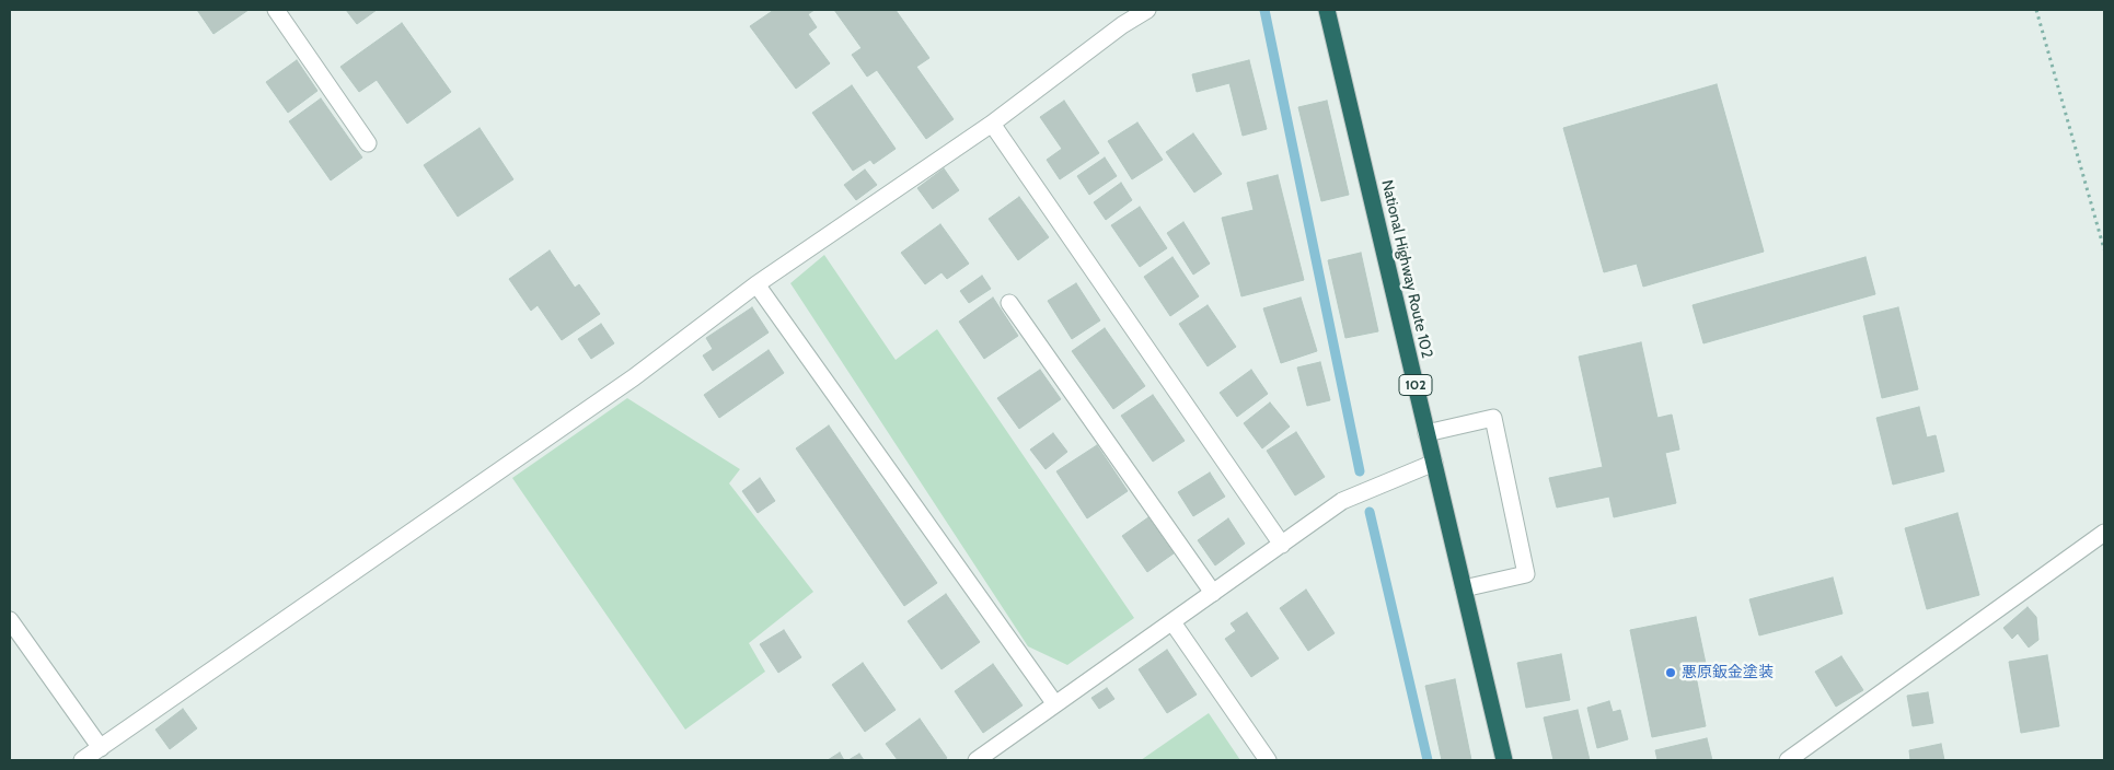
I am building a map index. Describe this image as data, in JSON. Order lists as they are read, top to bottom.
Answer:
{
  "streets": {
    "highway": ["National Highway Route 102", "102"]
  },
  "places": ["悪原鈑金塗装"]
}
